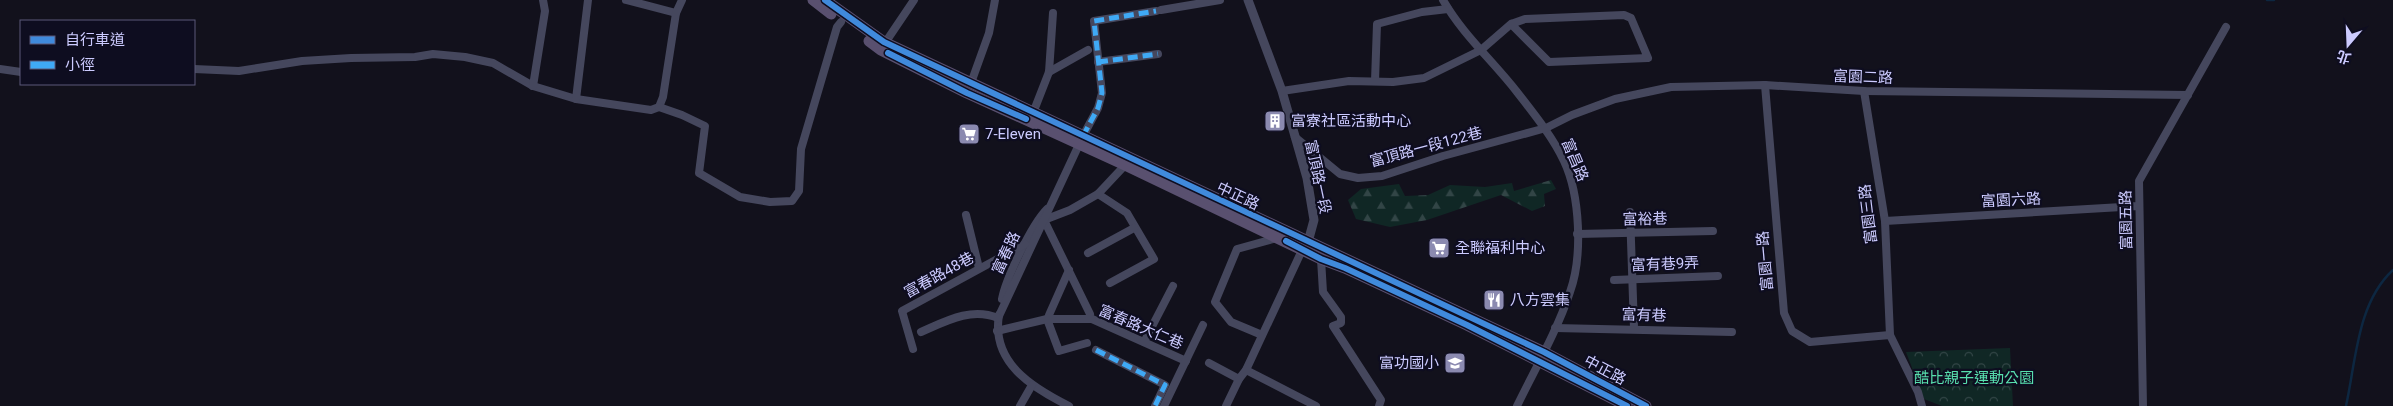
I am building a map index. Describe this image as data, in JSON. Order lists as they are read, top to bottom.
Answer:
{
  "streets": {
    "main road": ["中正路"],
    "street": [
      "富園二路",
      "富頂路一段122巷",
      "富昌路",
      "富頂路一段",
      "富園六路",
      "富園三路",
      "富裕巷",
      "富園五路",
      "富春路",
      "富園一路",
      "富有巷9弄",
      "富春路48巷",
      "富有巷",
      "富春路大仁巷"
    ]
  },
  "crossings": [
    ["富園二路", "富頂路一段122巷"],
    ["富園二路", "富昌路"],
    ["富園二路", "富園三路"],
    ["富園二路", "富園五路"],
    ["富園二路", "富園一路"],
    ["富頂路一段122巷", "富昌路"],
    ["富頂路一段122巷", "富頂路一段"],
    ["富昌路", "中正路"],
    ["富昌路", "富裕巷"],
    ["富昌路", "富有巷"],
    ["富頂路一段", "中正路"],
    ["中正路", "富春路"],
    ["富園六路", "富園三路"],
    ["富園六路", "富園五路"],
    ["富園三路", "富園一路"],
    ["富春路", "富春路48巷"],
    ["富春路", "富春路大仁巷"]
  ],
  "parks": ["酷比親子運動公園"],
  "places": {
    "building": ["富寮社區活動中心"],
    "supermarket": ["7-Eleven", "全聯福利中心"],
    "restaurant": ["八方雲集"],
    "school or university": ["富功國小"]
  },
  "legend": ["自行車道", "小徑"],
  "north": "bottom"
}
